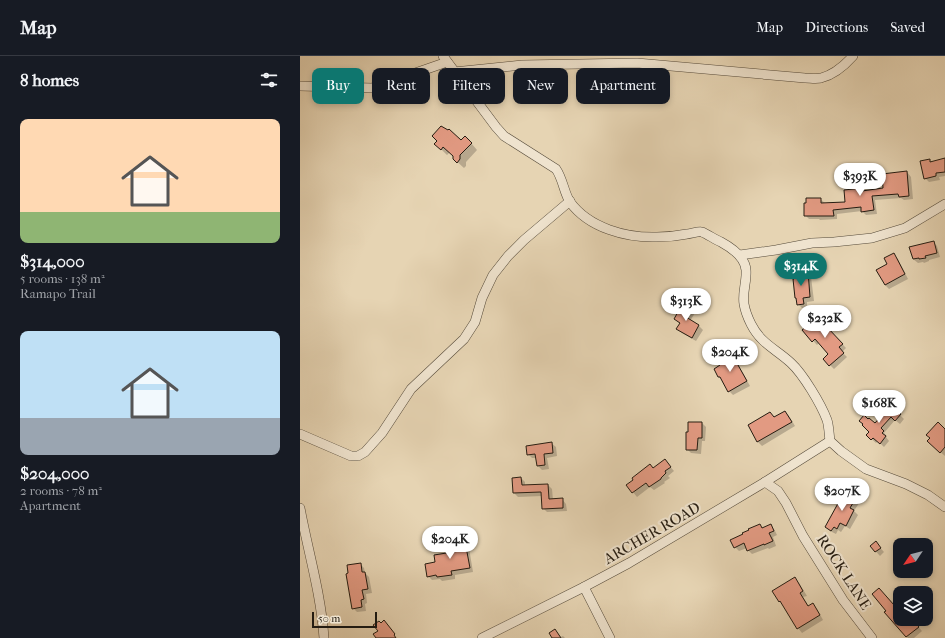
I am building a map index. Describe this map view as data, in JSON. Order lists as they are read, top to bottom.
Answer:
{
  "streets": {
    "street": ["ARCHER ROAD", "ROCK LANE"]
  },
  "crossings": [
    ["ARCHER ROAD", "ROCK LANE"]
  ],
  "scale_bar": "50 m",
  "north": "bottom left",
  "page": {
    "header": "Map",
    "nav": ["Map", "Directions", "Saved"],
    "heading": "8 homes",
    "chip": [
      "Buy",
      "Rent",
      "Filters",
      "New",
      "Apartment"
    ],
    "list": [
      {
        "name": "$314,000",
        "note": "5 rooms · 138 m² · Ramapo Trail"
      },
      {
        "name": "$204,000",
        "note": "2 rooms · 78 m² · Apartment"
      }
    ],
    "price": [
      "$393K",
      "$314K",
      "$313K",
      "$232K",
      "$204K",
      "$168K",
      "$207K",
      "$204K"
    ],
    "scale": "50 m"
  }
}
